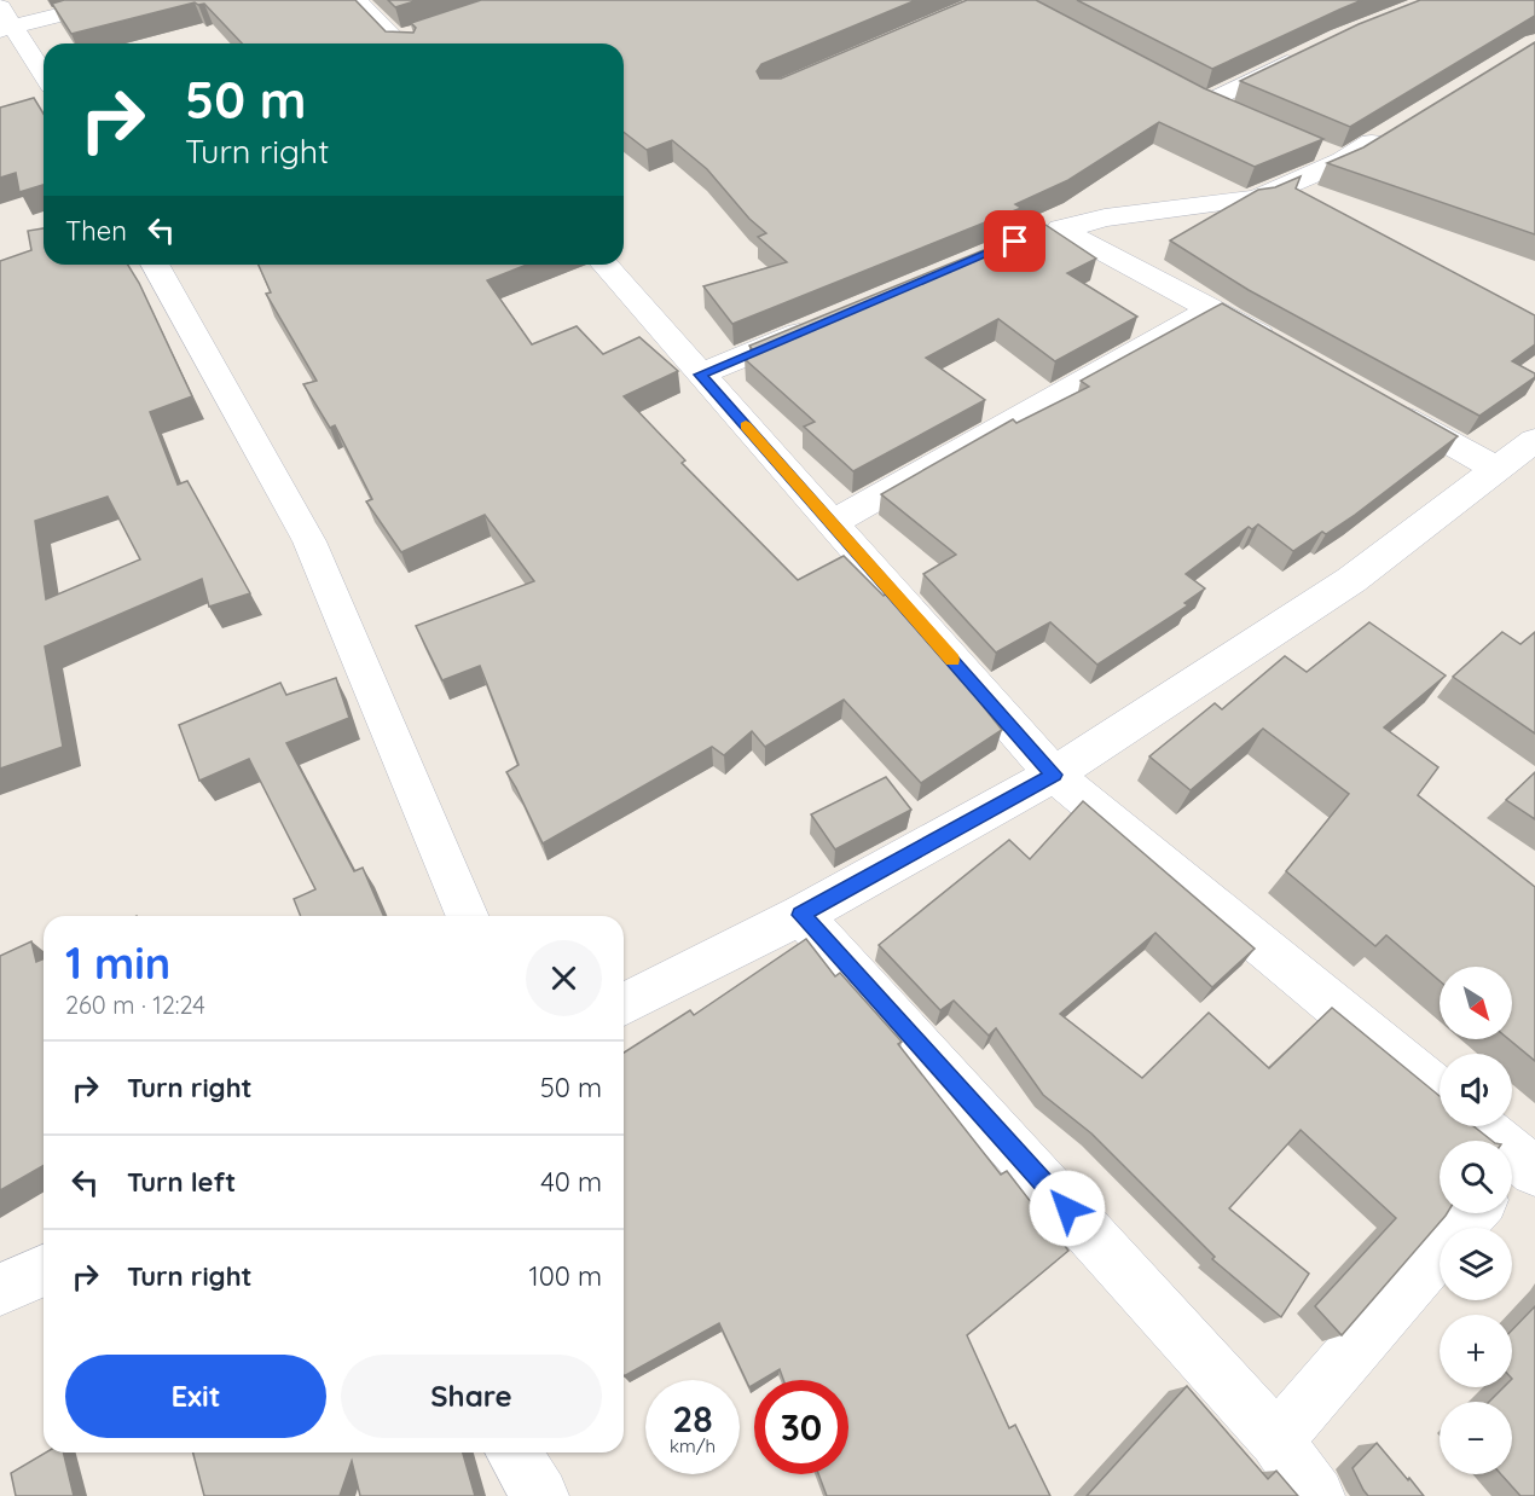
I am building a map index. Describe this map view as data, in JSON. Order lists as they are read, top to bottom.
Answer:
{
  "north": "bottom right",
  "page": {
    "turn": ["50 m", "Turn right"],
    "then": "Then",
    "heading": ["1 min", "260 m · 12:24"],
    "map_buttons": ["+", "−"],
    "list": [
      {
        "name": "Turn right",
        "value": "50 m"
      },
      {
        "name": "Turn left",
        "value": "40 m"
      },
      {
        "name": "Turn right",
        "value": "100 m"
      }
    ],
    "buttons": ["Exit", "Share"],
    "speed": "28 km/h",
    "limit": "30"
  }
}
